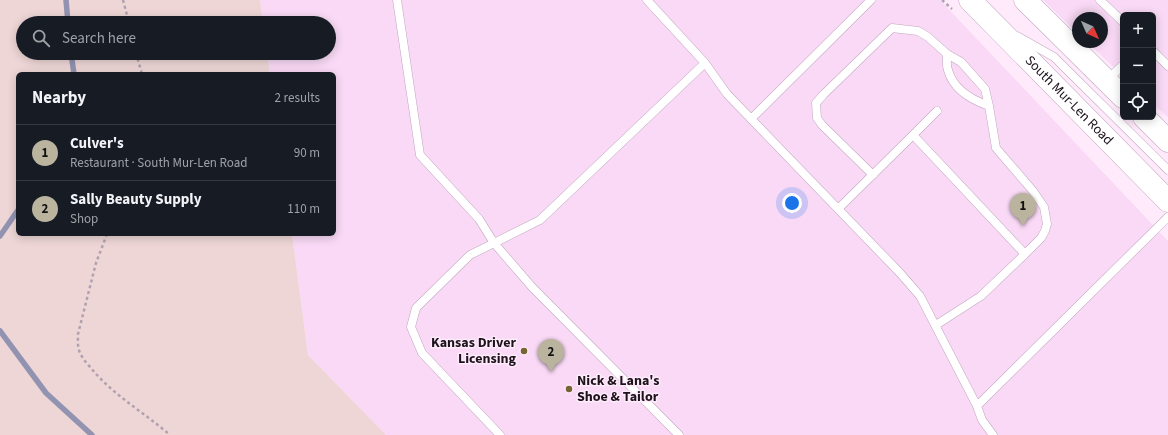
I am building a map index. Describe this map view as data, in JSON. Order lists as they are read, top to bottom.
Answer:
{
  "streets": {
    "main road": ["South Mur-Len Road"]
  },
  "places": ["Kansas Driver Licensing", "Nick & Lana's Shoe & Tailor"],
  "north": "bottom right",
  "page": {
    "map_buttons": ["+", "−"],
    "search": "Search here",
    "heading": ["Nearby", "2 results"],
    "list": [
      {
        "mark": "1",
        "name": "Culver's",
        "note": "Restaurant · South Mur-Len Road",
        "value": "90 m"
      },
      {
        "mark": "2",
        "name": "Sally Beauty Supply",
        "note": "Shop",
        "value": "110 m"
      }
    ],
    "pins": ["1", "2"]
  }
}
